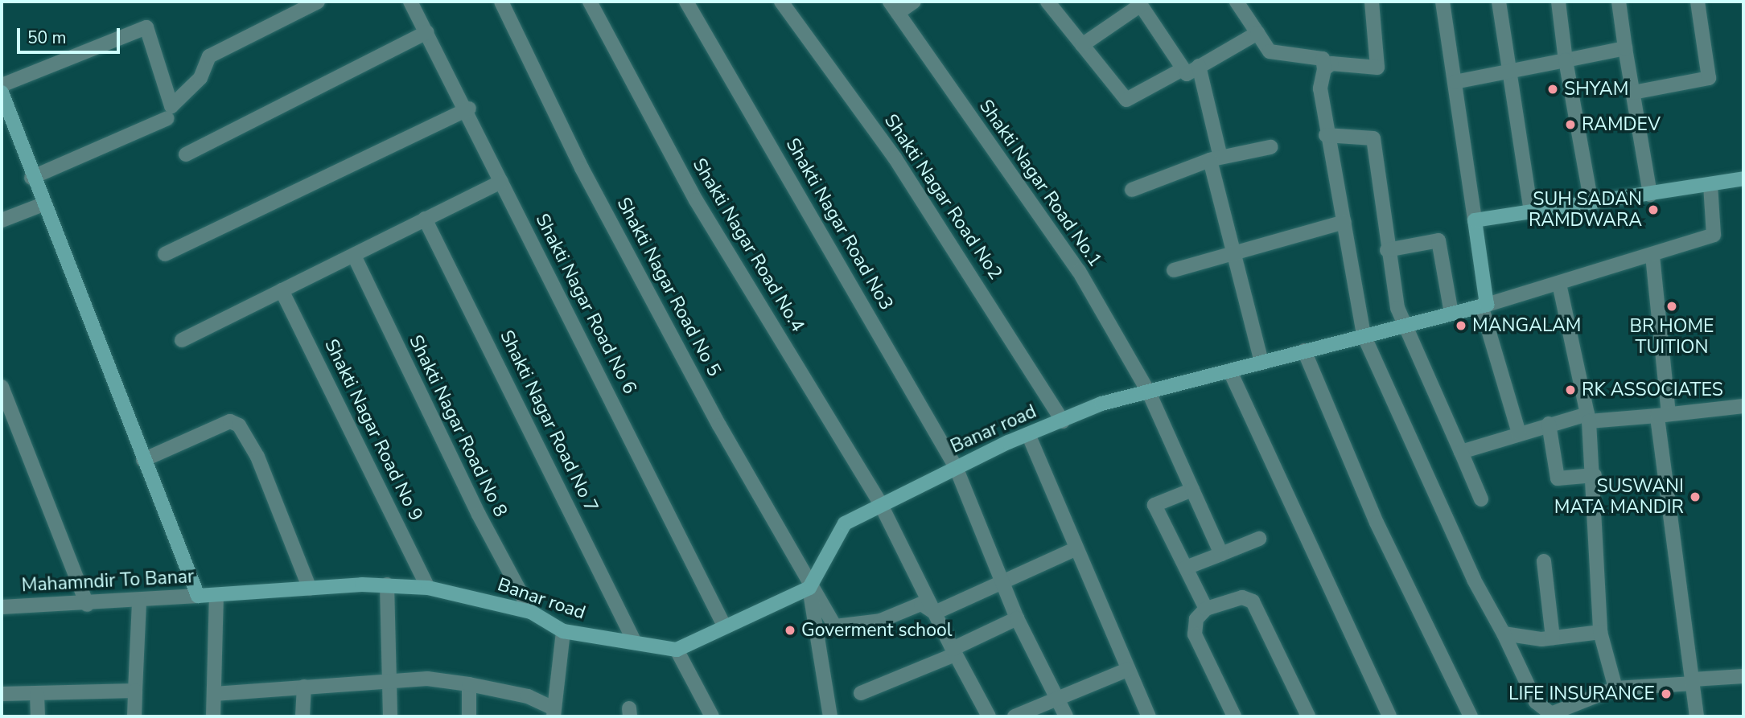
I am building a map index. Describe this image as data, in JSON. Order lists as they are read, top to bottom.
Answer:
{
  "streets": {
    "street": [
      "Shakti Nagar Road No.1",
      "Shakti Nagar Road No2",
      "Shakti Nagar Road No3",
      "Shakti Nagar Road No.4",
      "Shakti Nagar Road No 5",
      "Shakti Nagar Road No 6",
      "Shakti Nagar Road No 7",
      "Shakti Nagar Road No 8",
      "Banar road",
      "Shakti Nagar Road No 9",
      "Mahamndir To Banar"
    ]
  },
  "crossings": [
    ["Shakti Nagar Road No.1", "Banar road"],
    ["Shakti Nagar Road No2", "Banar road"],
    ["Shakti Nagar Road No3", "Banar road"],
    ["Shakti Nagar Road No.4", "Banar road"],
    ["Shakti Nagar Road No 5", "Banar road"],
    ["Shakti Nagar Road No 7", "Banar road"],
    ["Shakti Nagar Road No 8", "Banar road"],
    ["Banar road", "Shakti Nagar Road No 9"],
    ["Banar road", "Mahamndir To Banar"]
  ],
  "places": [
    "SHYAM",
    "RAMDEV",
    "SUH SADAN RAMDWARA",
    "BR HOME TUITION",
    "MANGALAM",
    "RK ASSOCIATES",
    "SUSWANI MATA MANDIR",
    "Goverment school",
    "LIFE INSURANCE"
  ],
  "scale_bar": "50 m"
}
